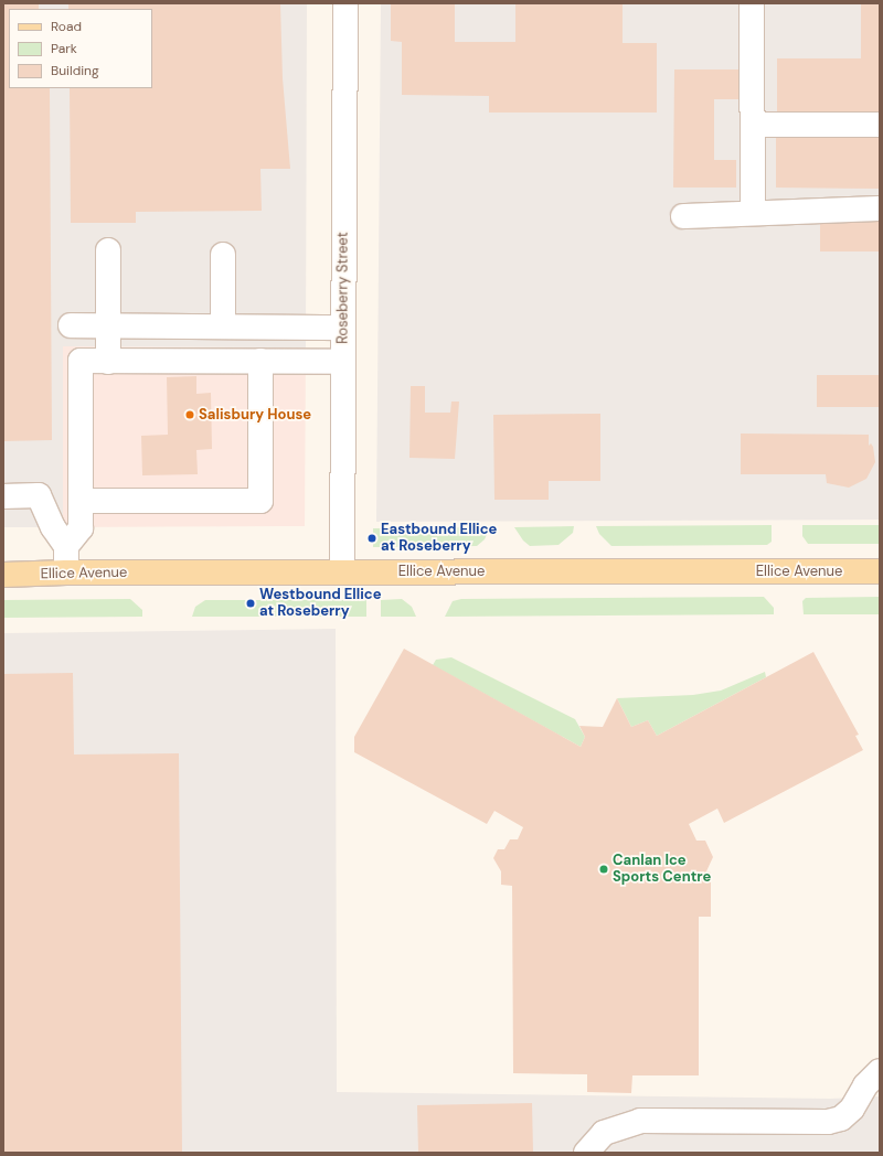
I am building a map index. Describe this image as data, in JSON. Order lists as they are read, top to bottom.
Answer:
{
  "streets": {
    "main road": ["Ellice Avenue"],
    "street": ["Roseberry Street"]
  },
  "crossings": [
    ["Roseberry Street", "Ellice Avenue"]
  ],
  "places": [
    "Salisbury House",
    "Eastbound Ellice at Roseberry",
    "Westbound Ellice at Roseberry",
    "Canlan Ice Sports Centre"
  ],
  "legend": ["Road", "Park", "Building"]
}
